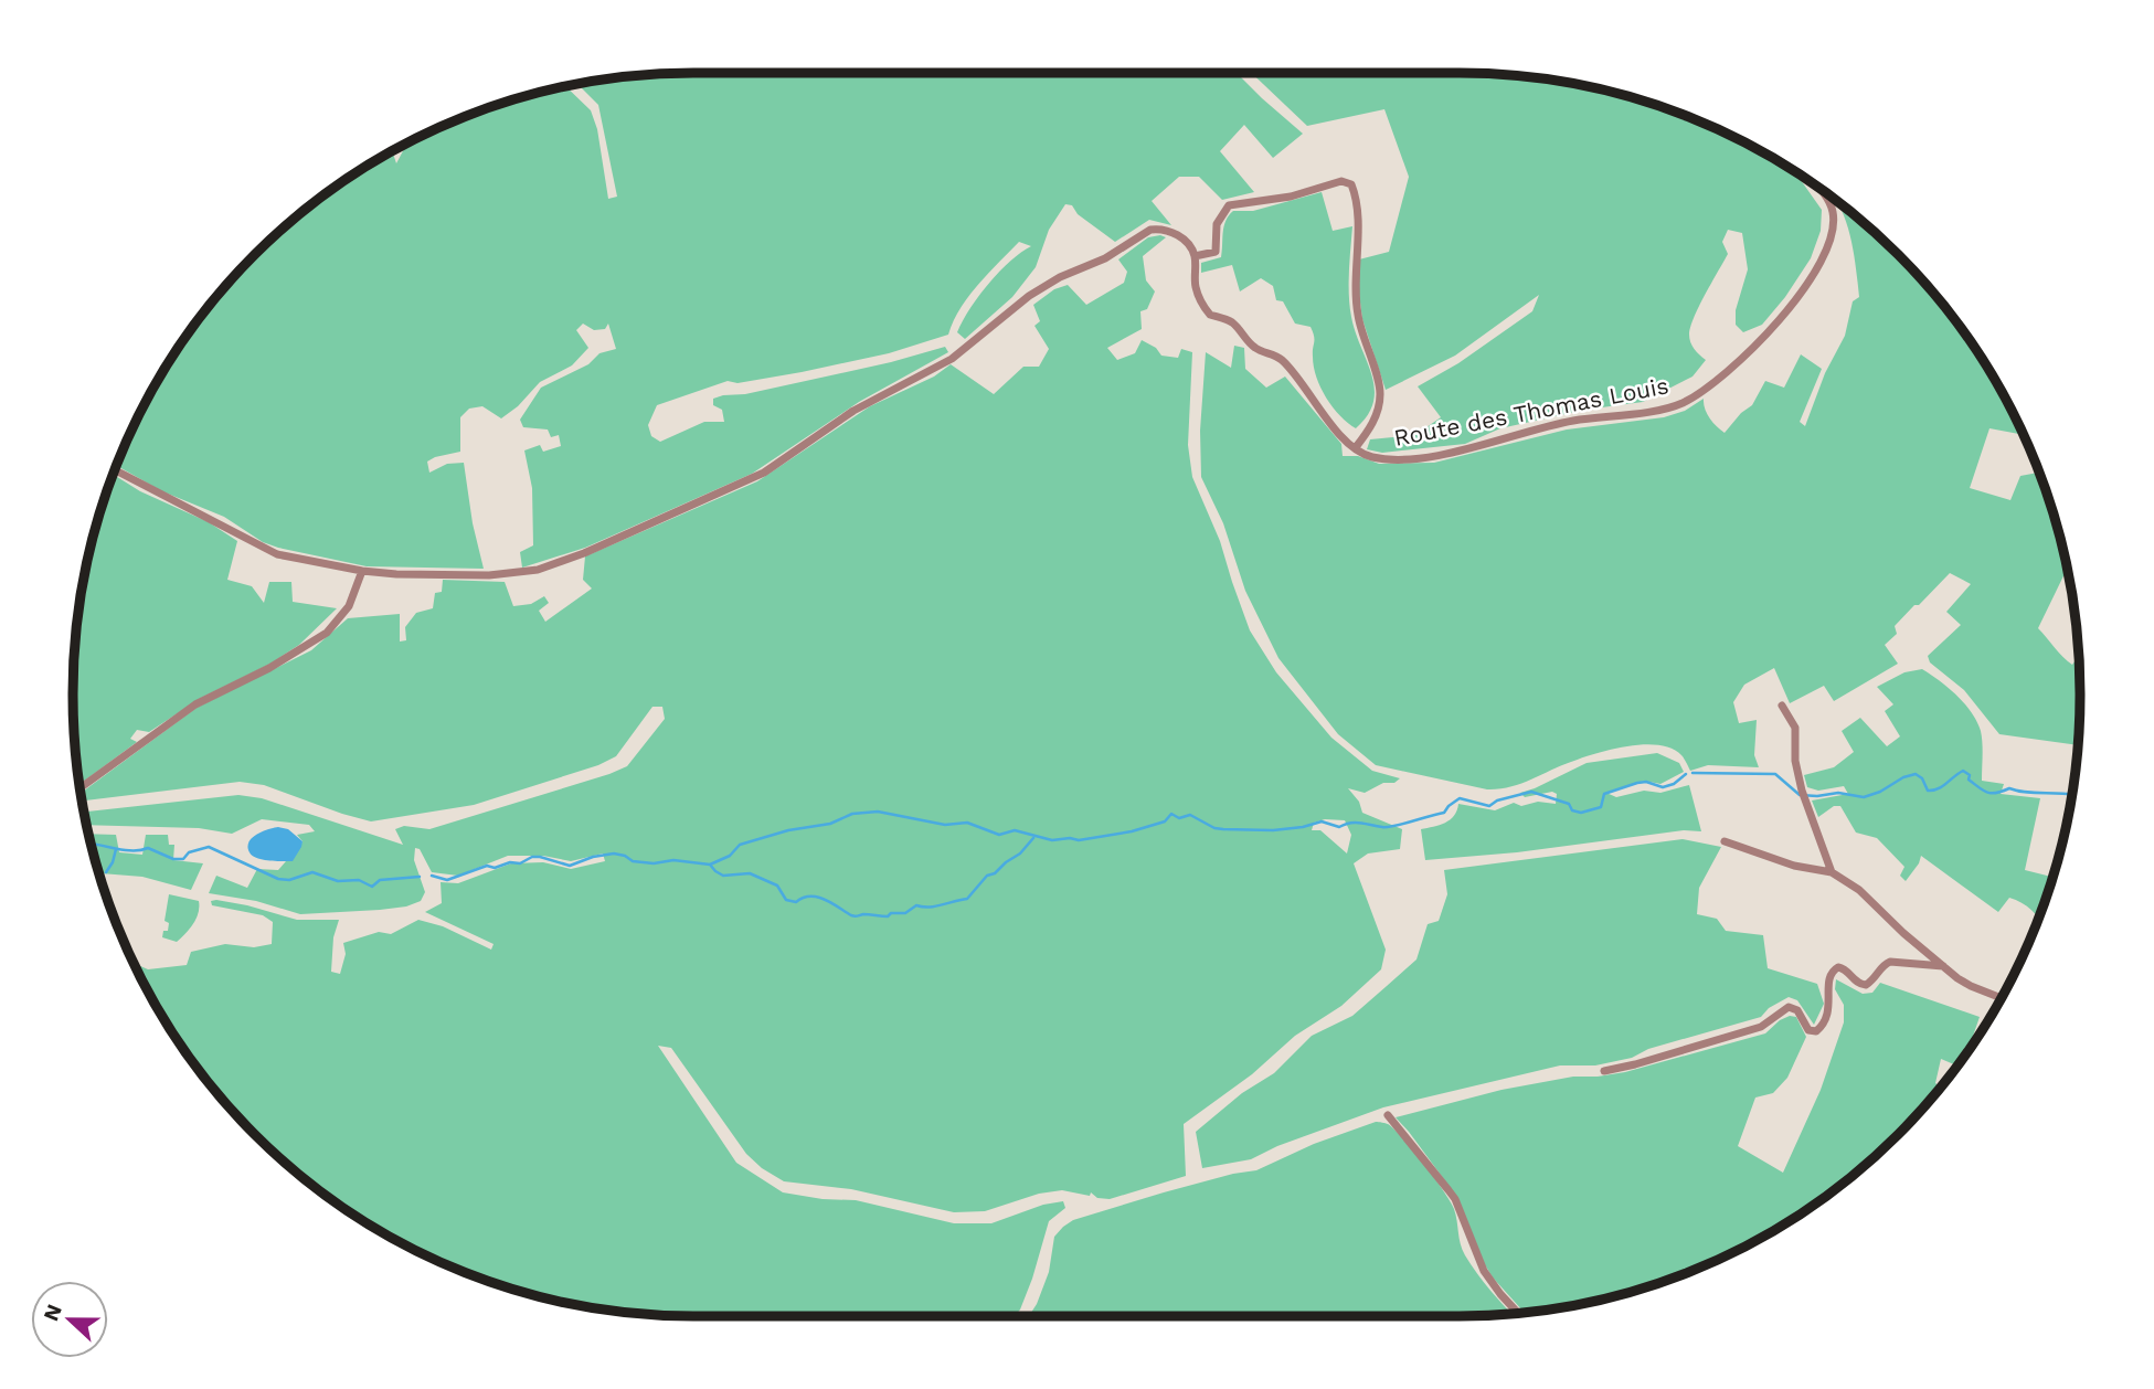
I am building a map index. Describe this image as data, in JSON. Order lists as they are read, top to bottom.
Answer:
{
  "streets": {
    "street": ["Route des Thomas Louis"]
  },
  "north": "left"
}
